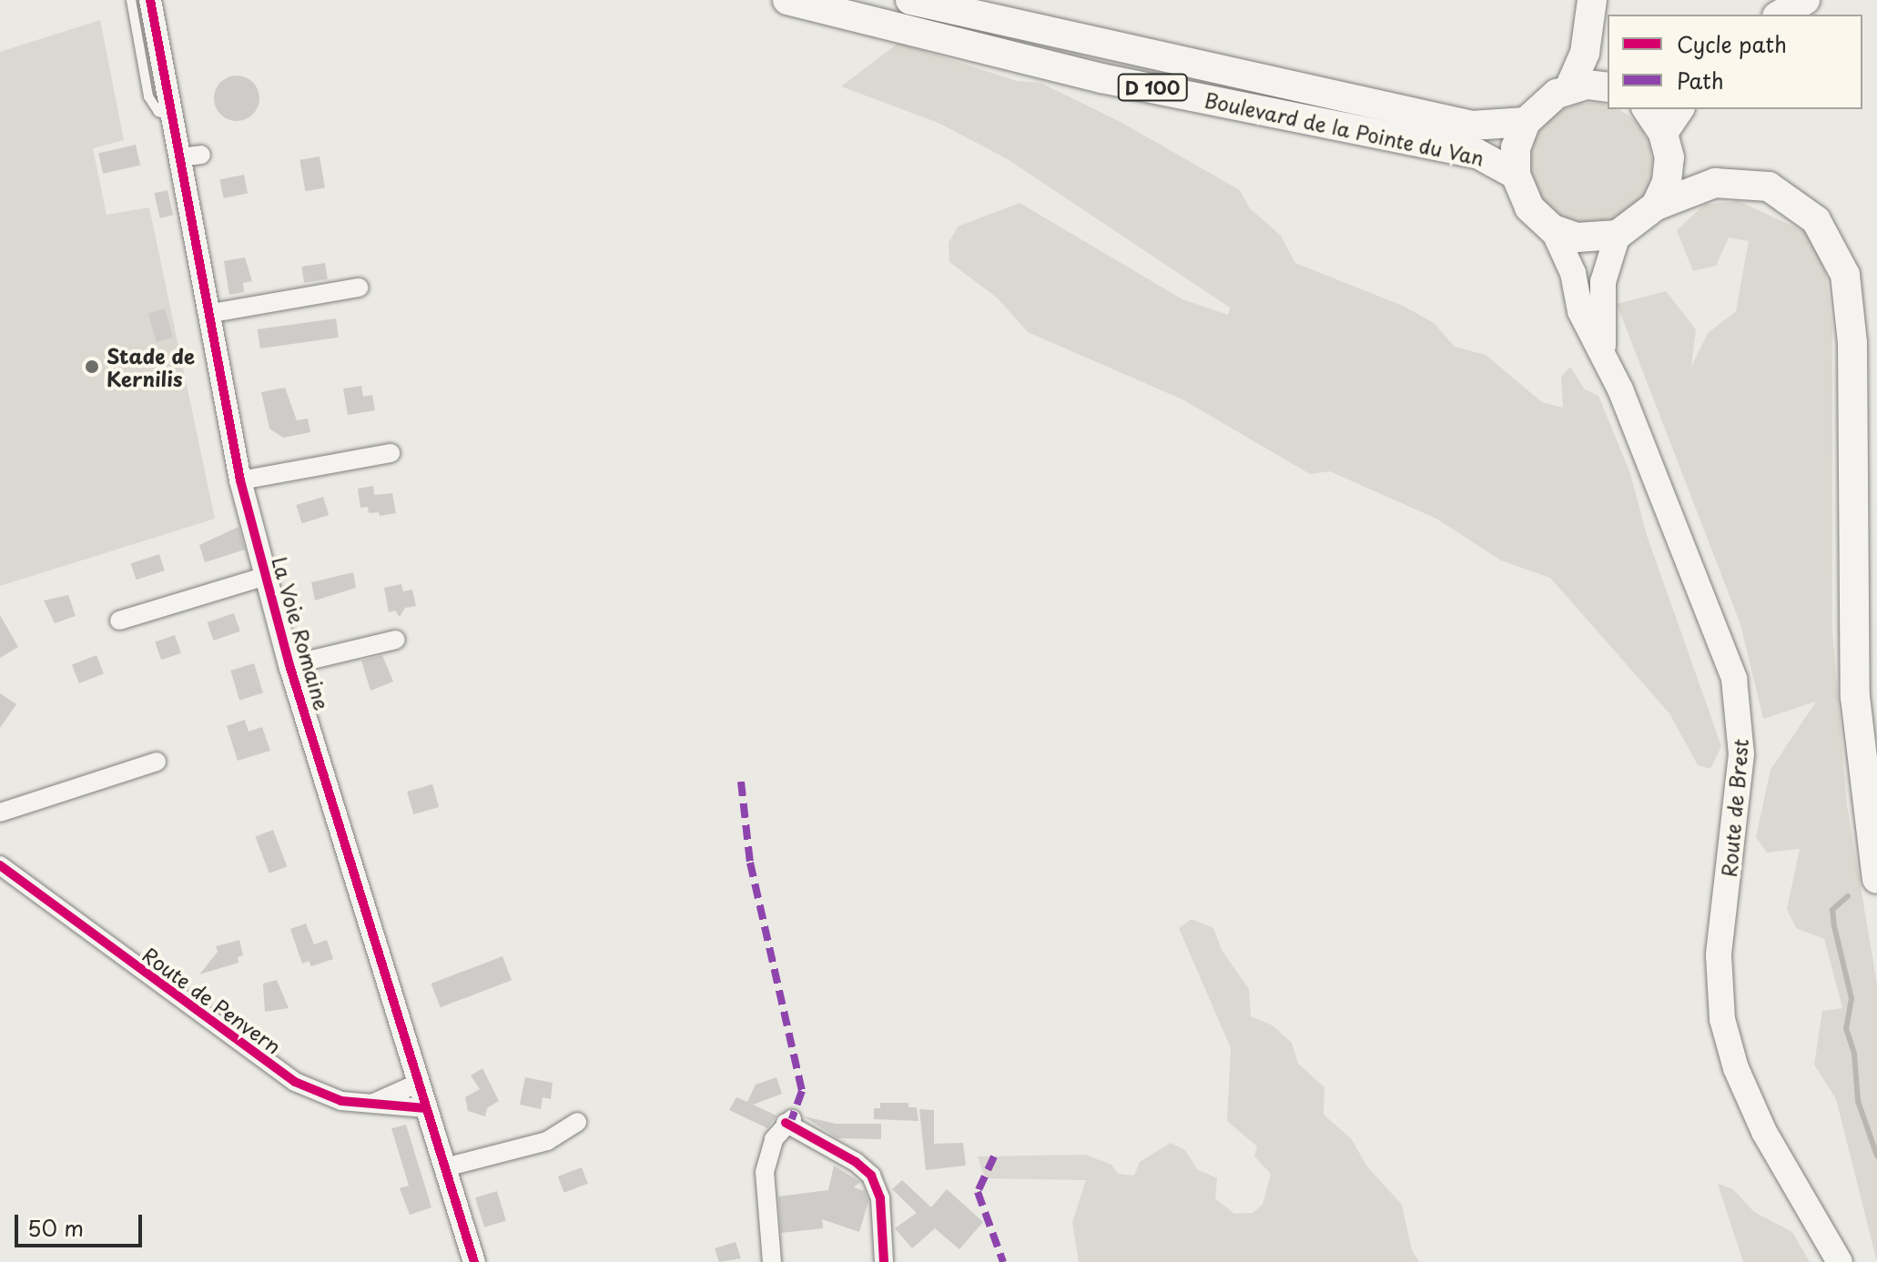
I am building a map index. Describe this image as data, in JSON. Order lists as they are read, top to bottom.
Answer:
{
  "streets": {
    "main road": ["D 100", "Boulevard de la Pointe du Van", "Route de Brest"],
    "street": ["La Voie Romaine", "Route de Penvern"]
  },
  "crossings": [
    ["La Voie Romaine", "Route de Penvern"]
  ],
  "places": ["Stade de Kernilis"],
  "legend": ["Cycle path", "Path"],
  "scale_bar": "50 m"
}
